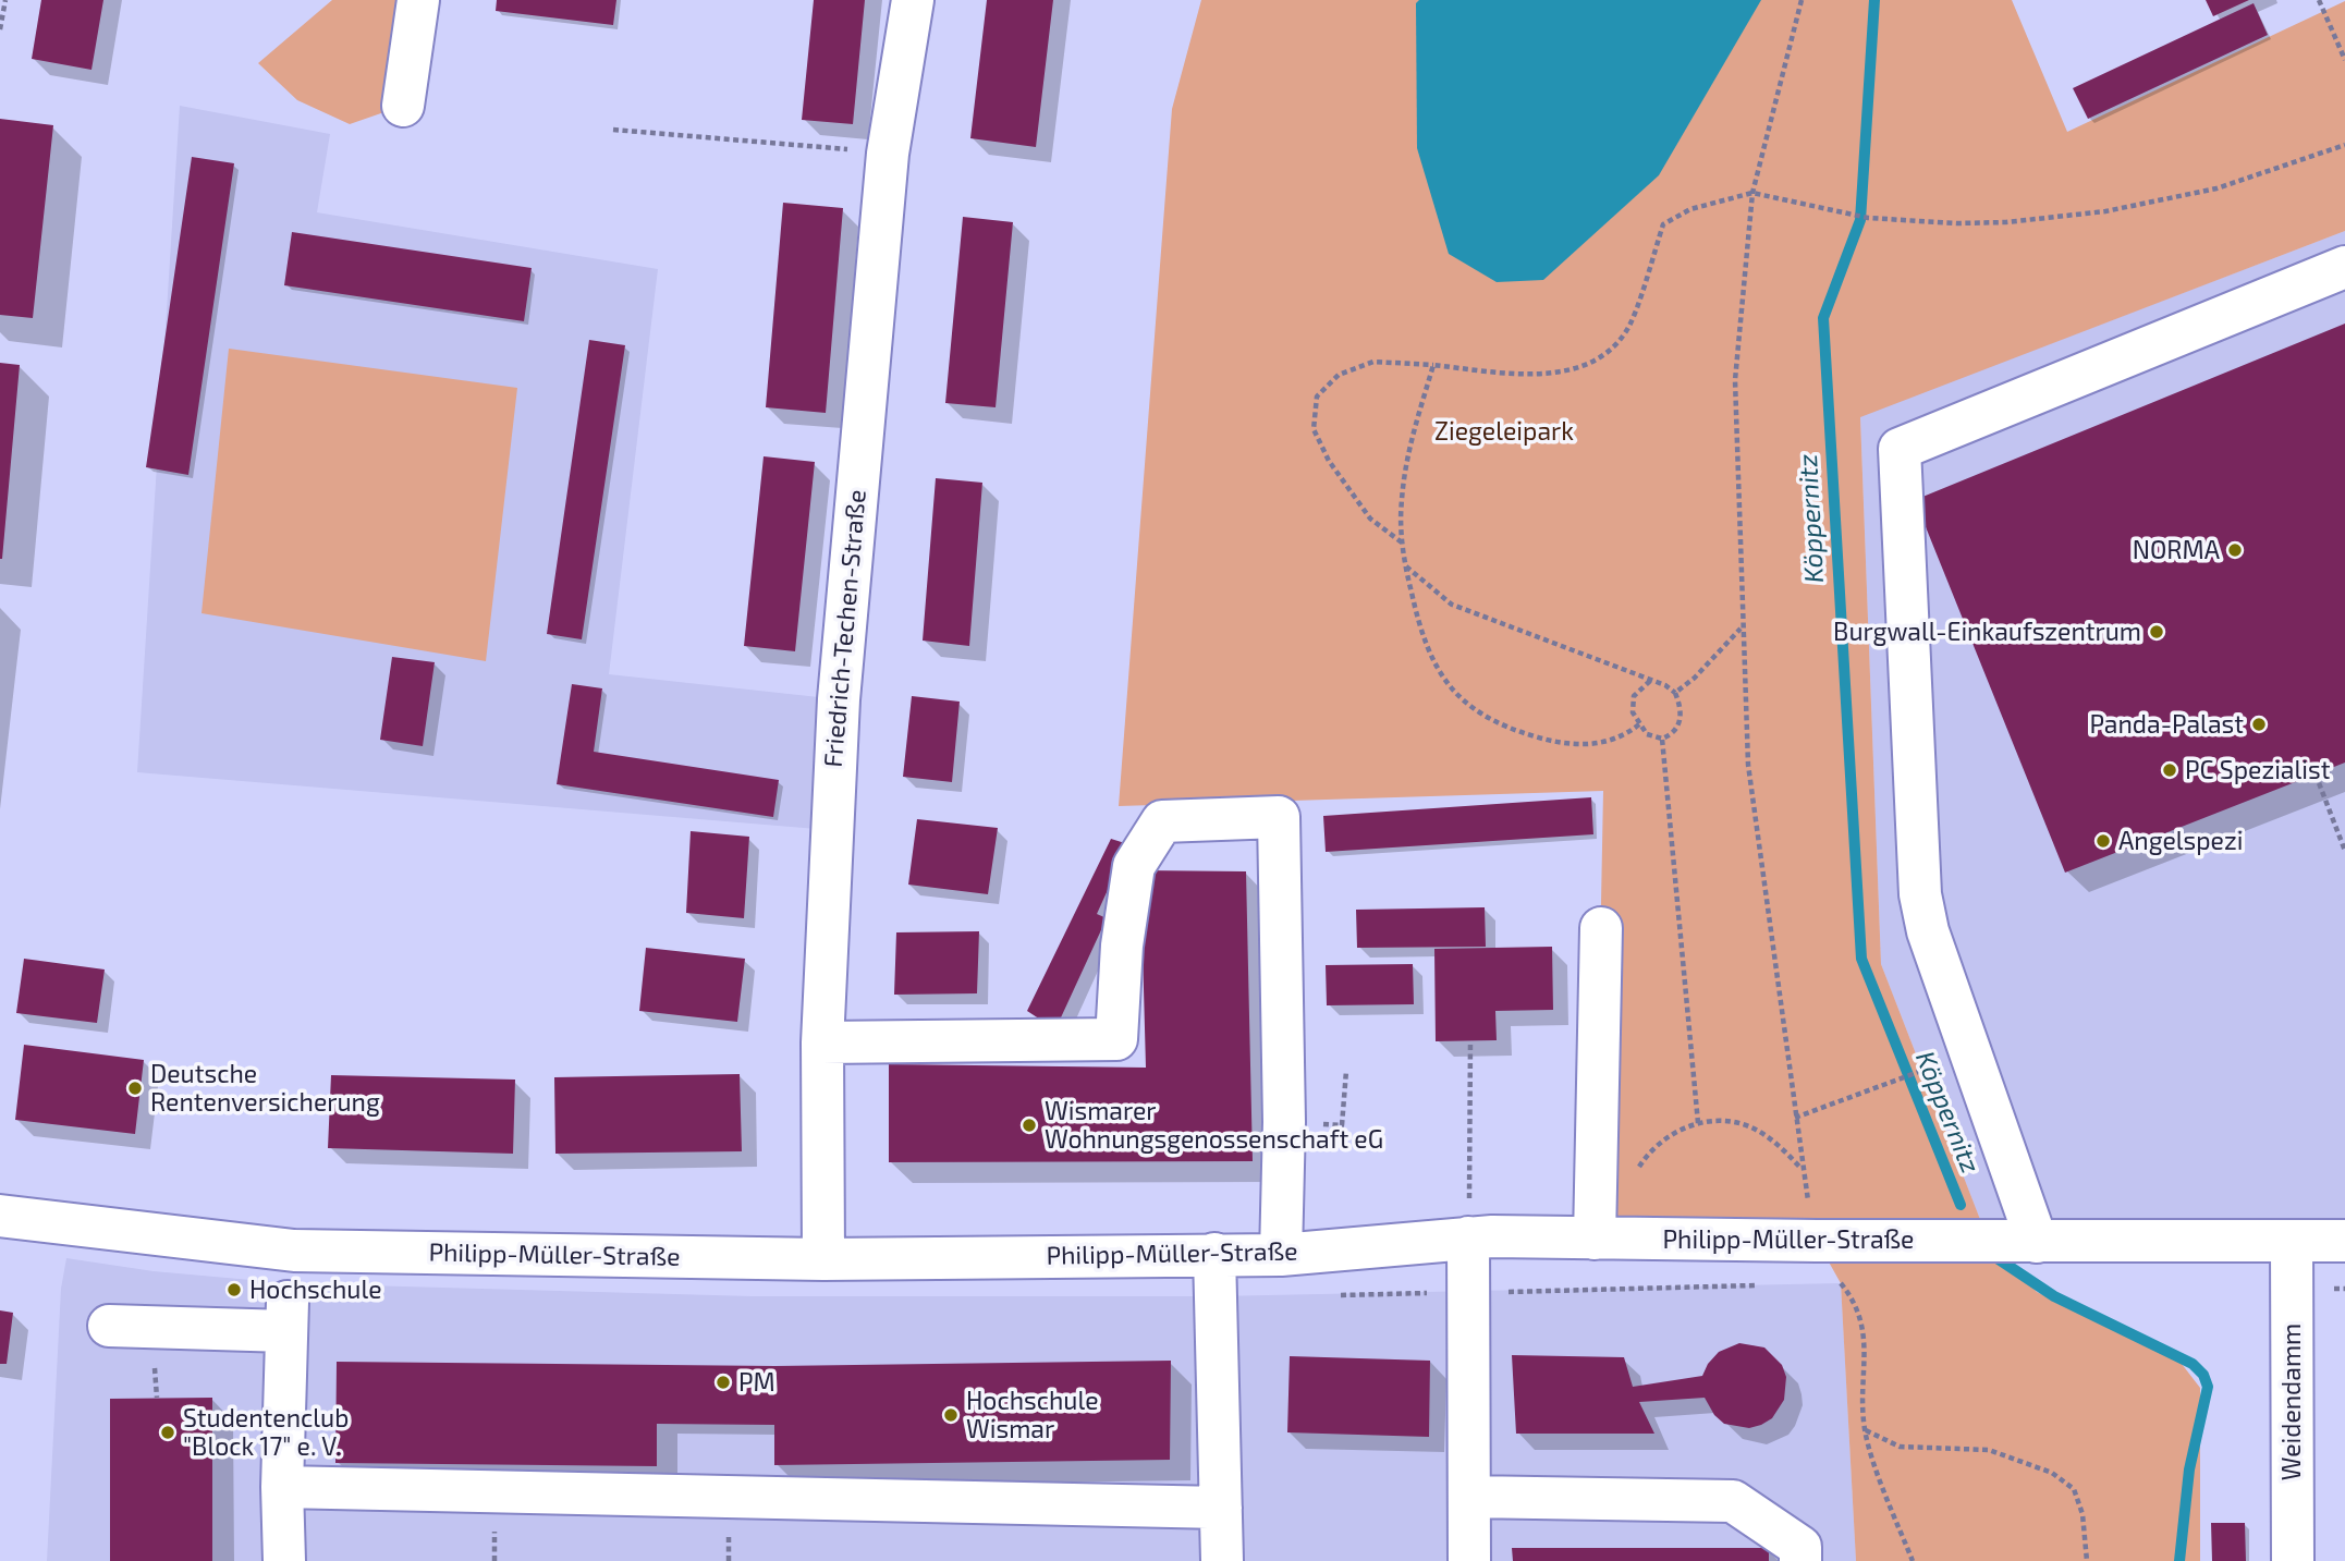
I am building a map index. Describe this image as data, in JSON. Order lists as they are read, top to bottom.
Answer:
{
  "streets": {
    "street": ["Friedrich-Techen-Straße", "Philipp-Müller-Straße", "Weidendamm"]
  },
  "crossings": [
    ["Friedrich-Techen-Straße", "Philipp-Müller-Straße"],
    ["Philipp-Müller-Straße", "Weidendamm"]
  ],
  "water": ["Köppernitz"],
  "parks": ["Ziegeleipark"],
  "places": [
    "NORMA",
    "Burgwall-Einkaufszentrum",
    "Panda-Palast",
    "PC Spezialist",
    "Angelspezi",
    "Deutsche Rentenversicherung",
    "Wismarer Wohnungsgenossenschaft eG",
    "Hochschule",
    "PM",
    "Hochschule Wismar",
    "Studentenclub \"Block 17\" e. V."
  ]
}
